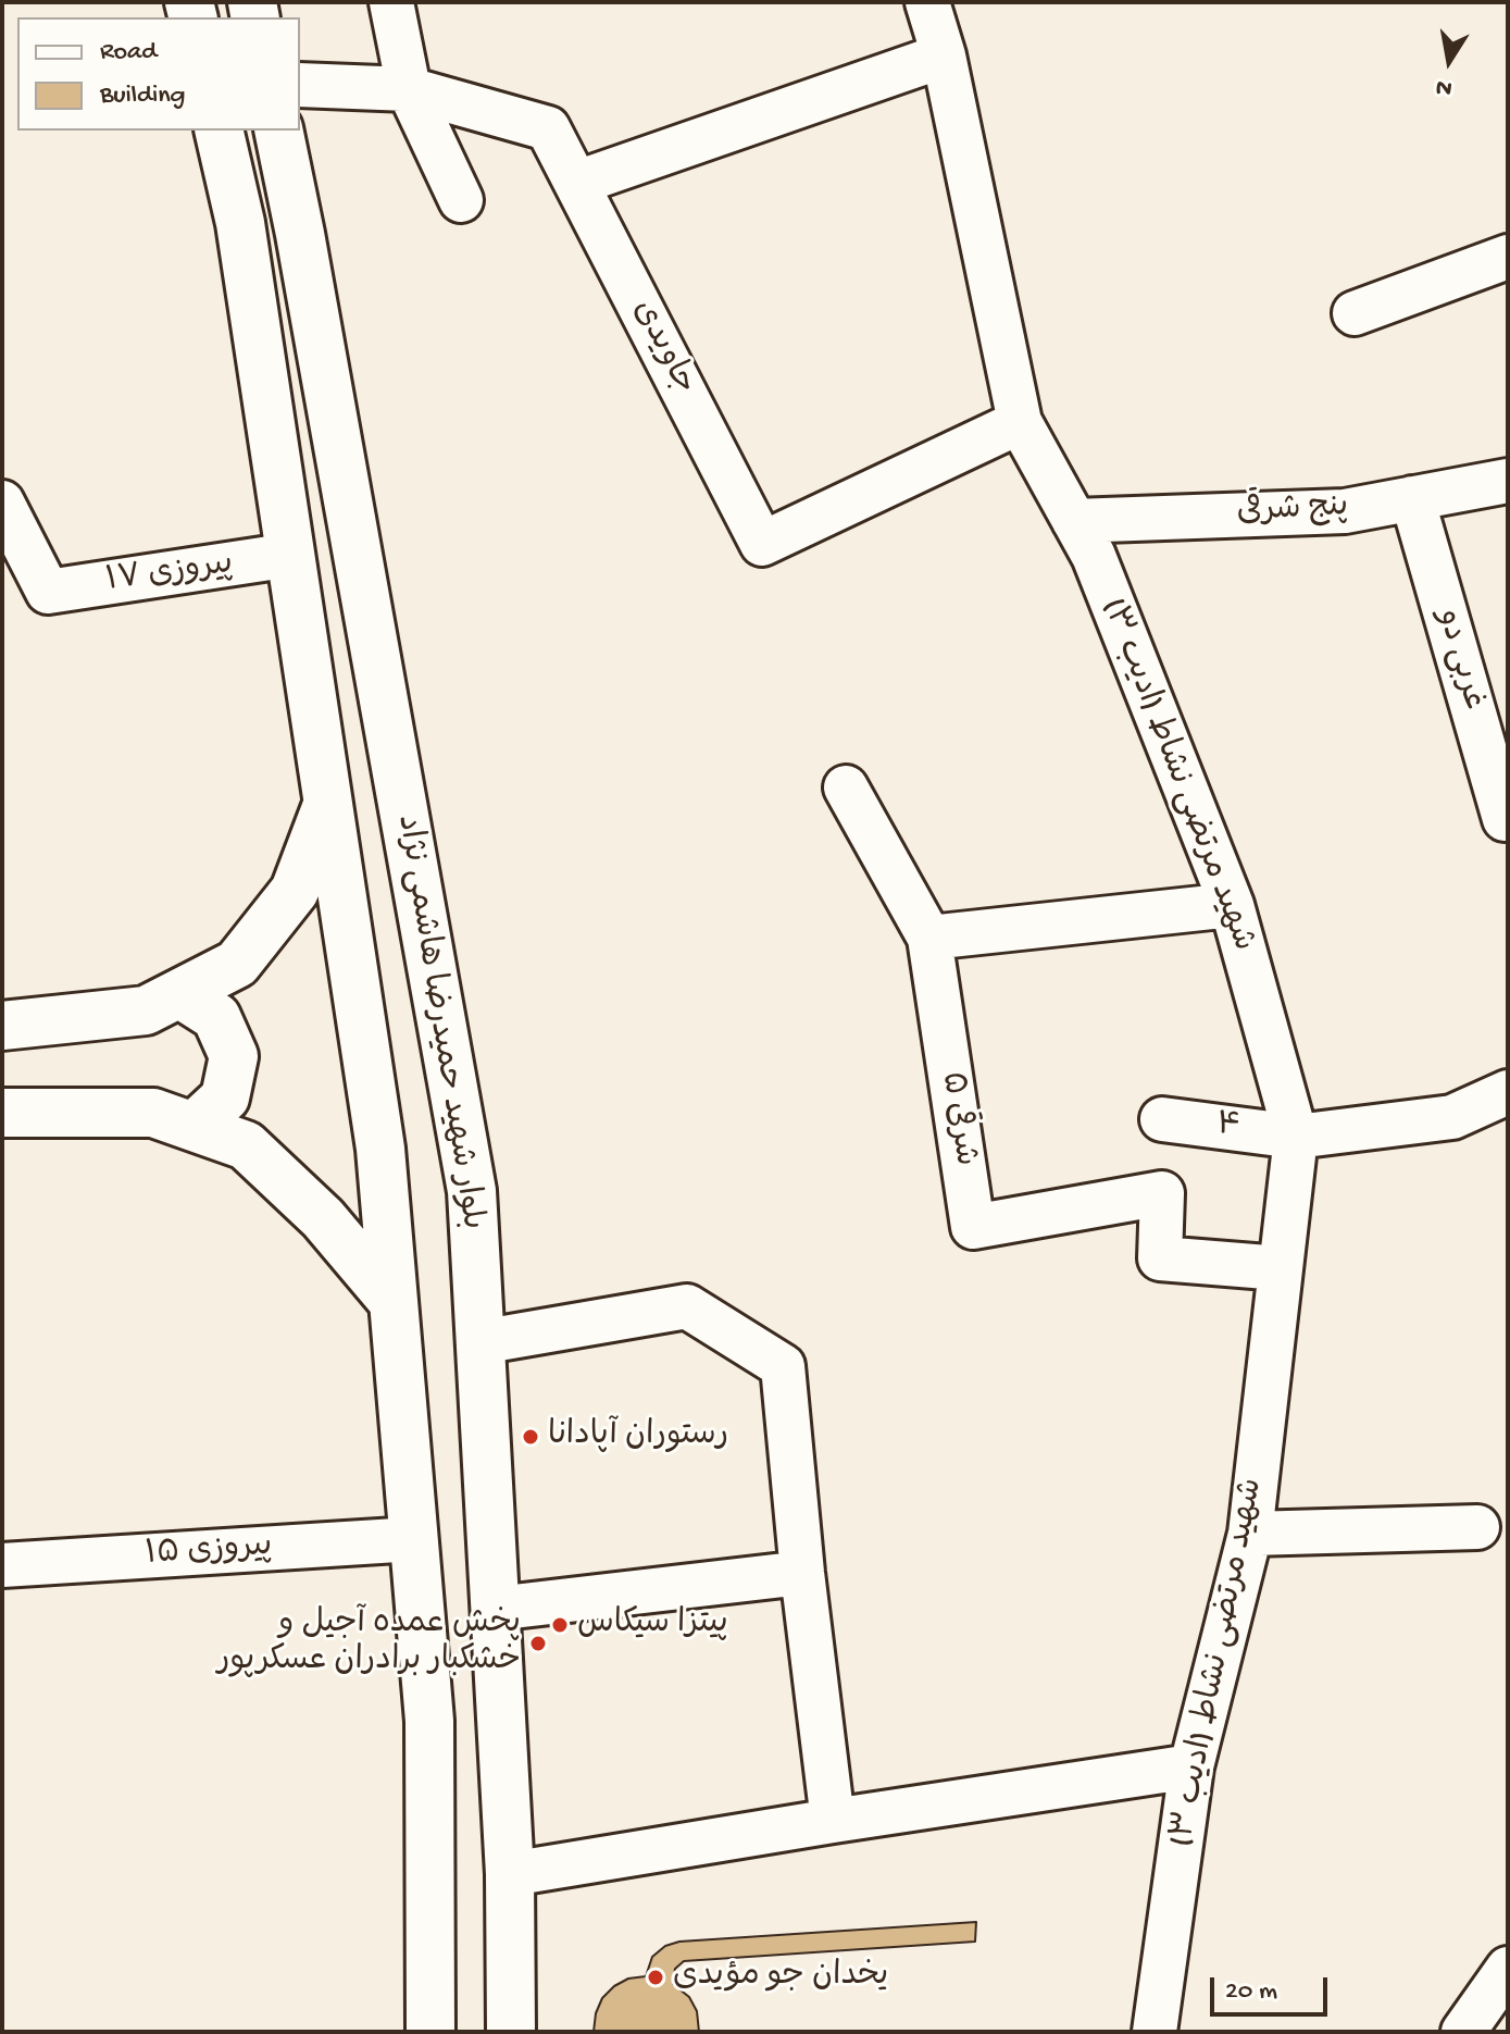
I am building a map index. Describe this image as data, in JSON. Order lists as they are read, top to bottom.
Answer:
{
  "streets": {
    "main road": ["بلوار شهید حمیدرضا هاشمی نژاد"],
    "street": [
      "جاویدی",
      "پنج شرقی",
      "پیروزی ۱۷",
      "غربی دو",
      "شهید مرتضی نشاط (ادیب ۳)",
      "۵ شرقی",
      "۴",
      "پیروزی ۱۵"
    ]
  },
  "crossings": [
    ["جاویدی", "شهید مرتضی نشاط (ادیب ۳)"],
    ["پنج شرقی", "غربی دو"],
    ["پنج شرقی", "شهید مرتضی نشاط (ادیب ۳)"],
    ["شهید مرتضی نشاط (ادیب ۳)", "۵ شرقی"],
    ["شهید مرتضی نشاط (ادیب ۳)", "۴"]
  ],
  "places": [
    "رستوران آپادانا",
    "پیتزا سیکاس",
    "پخش عمده آجیل و خشکبار برادران عسکرپور",
    "یخدان جو مؤیدی"
  ],
  "legend": ["Road", "Building"],
  "scale_bar": "20 m",
  "north": "bottom"
}
